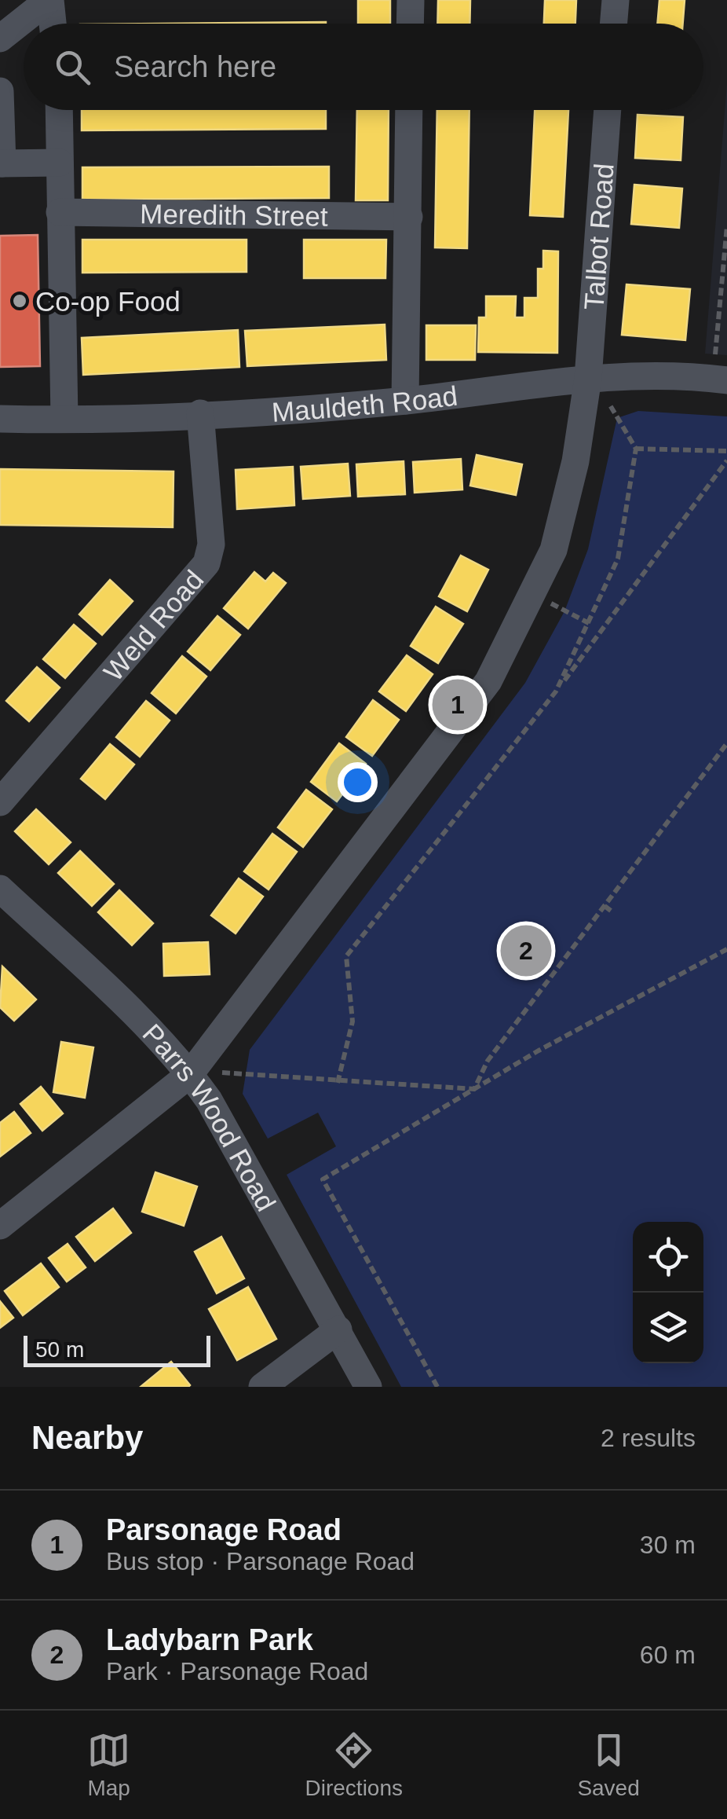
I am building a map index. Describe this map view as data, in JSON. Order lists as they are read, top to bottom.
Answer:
{
  "streets": {
    "street": [
      "Meredith Street",
      "Talbot Road",
      "Mauldeth Road",
      "Weld Road",
      "Parrs Wood Road"
    ]
  },
  "crossings": [
    ["Talbot Road", "Mauldeth Road"],
    ["Talbot Road", "Parrs Wood Road"],
    ["Mauldeth Road", "Weld Road"]
  ],
  "places": ["Co-op Food"],
  "scale_bar": "50 m",
  "page": {
    "search": "Search here",
    "pins": ["1", "2"],
    "scale": "50 m",
    "heading": ["Nearby", "2 results"],
    "list": [
      {
        "mark": "1",
        "name": "Parsonage Road",
        "note": "Bus stop · Parsonage Road",
        "value": "30 m"
      },
      {
        "mark": "2",
        "name": "Ladybarn Park",
        "note": "Park · Parsonage Road",
        "value": "60 m"
      }
    ],
    "nav": ["Map", "Directions", "Saved"]
  }
}
